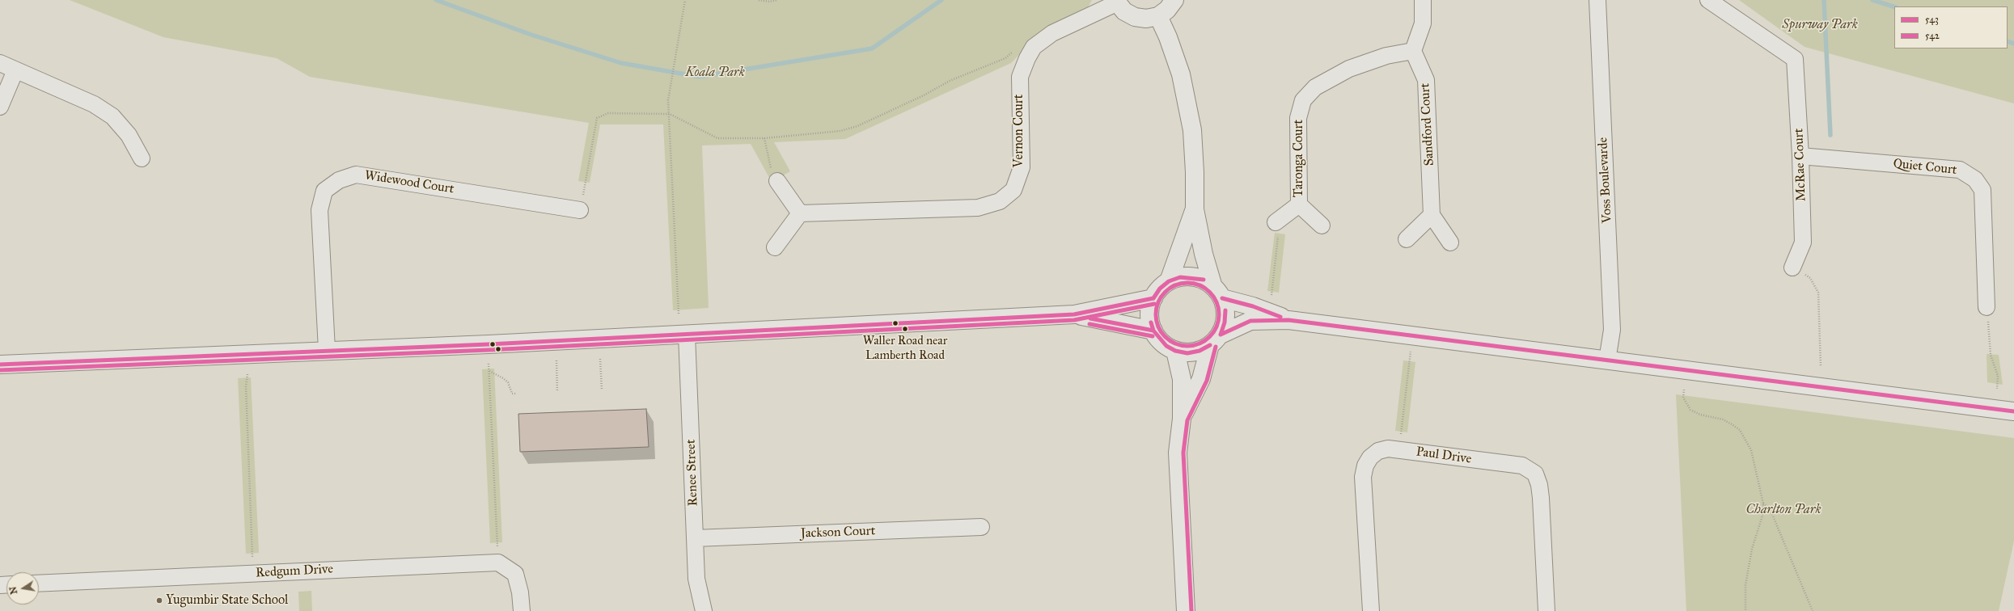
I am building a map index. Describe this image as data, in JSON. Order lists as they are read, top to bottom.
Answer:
{
  "streets": {
    "street": [
      "Sandford Court",
      "Vernon Court",
      "Taronga Court",
      "McRae Court",
      "Quiet Court",
      "Voss Boulevarde",
      "Widewood Court",
      "Paul Drive",
      "Renee Street",
      "Jackson Court",
      "Redgum Drive"
    ]
  },
  "crossings": [
    ["Sandford Court", "Taronga Court"],
    ["McRae Court", "Quiet Court"],
    ["Renee Street", "Jackson Court"]
  ],
  "parks": ["Spurway Park", "Koala Park", "Charlton Park"],
  "places": ["Waller Road near Lamberth Road", "Yugumbir State School"],
  "lines": ["transit line 543", "transit line 542"],
  "legend": ["543", "542"],
  "north": "left"
}
